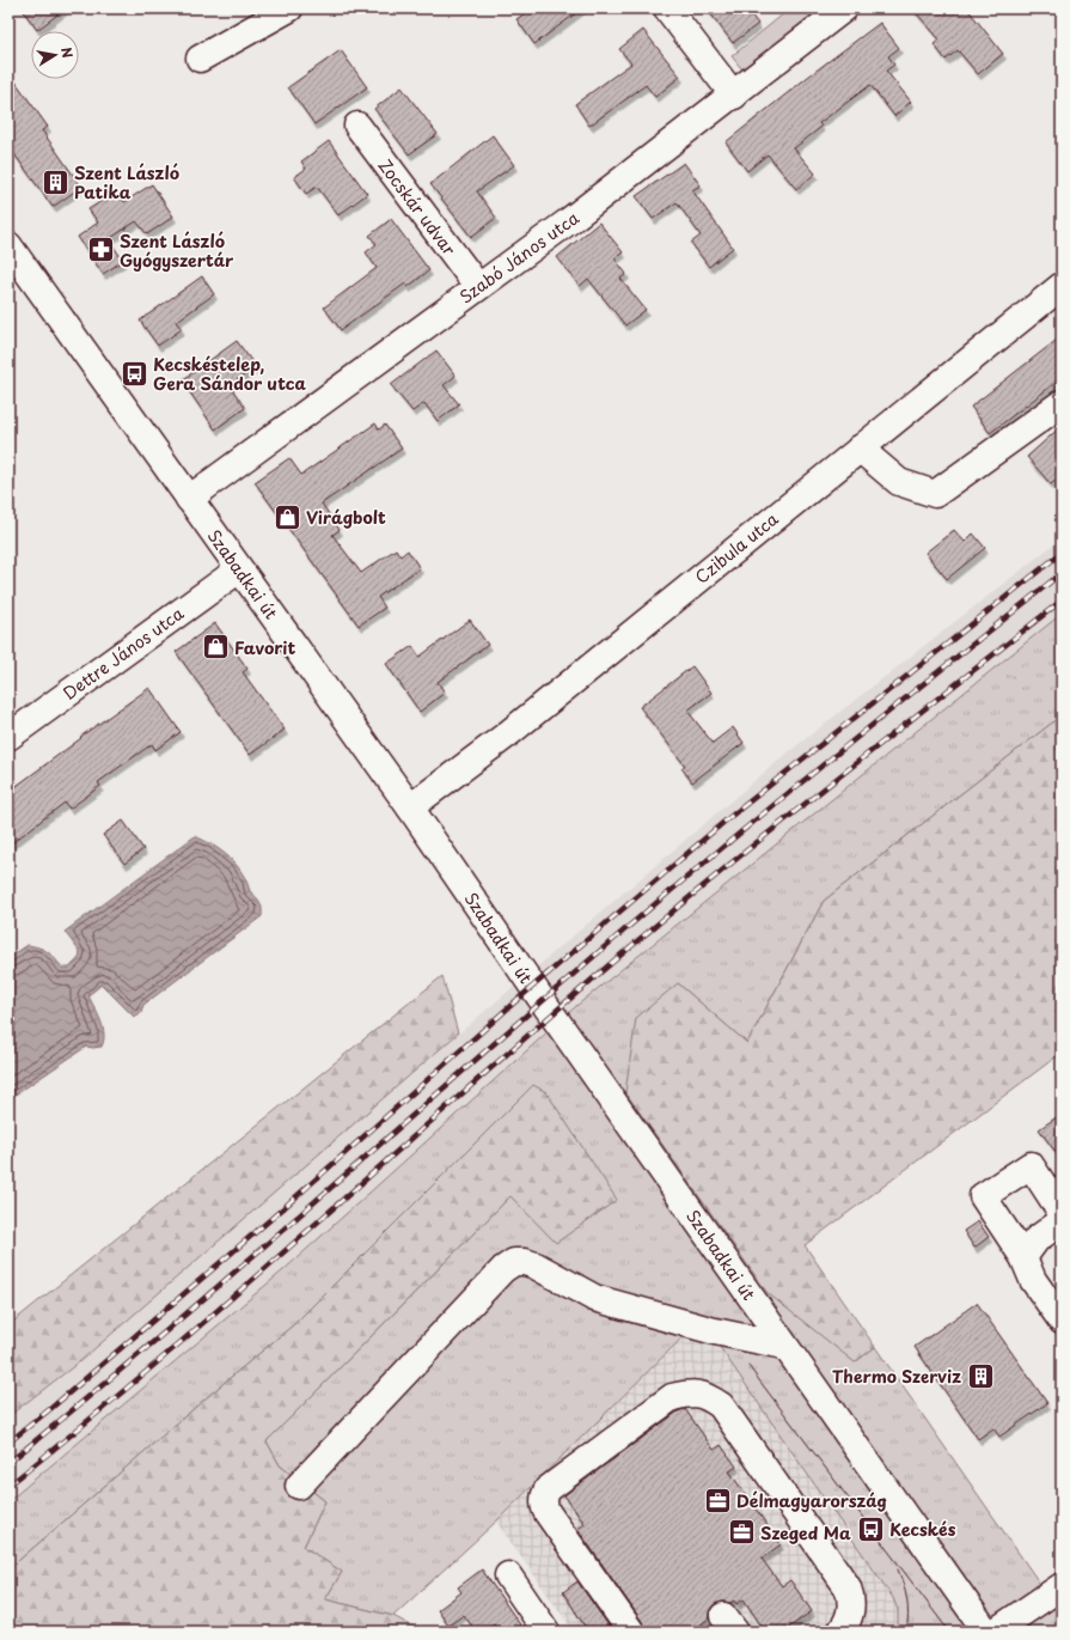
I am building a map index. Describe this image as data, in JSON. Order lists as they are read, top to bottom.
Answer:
{
  "streets": {
    "street": [
      "Zocskár udvar",
      "Szabó János utca",
      "Czibula utca",
      "Szabadkai út",
      "Dettre János utca"
    ]
  },
  "crossings": [
    ["Zocskár udvar", "Szabó János utca"],
    ["Szabó János utca", "Szabadkai út"],
    ["Czibula utca", "Szabadkai út"],
    ["Szabadkai út", "Dettre János utca"]
  ],
  "places": {
    "building": ["Szent László Patika", "Thermo Szerviz"],
    "pharmacy": ["Szent László Gyógyszertár"],
    "bus stop": ["Kecskéstelep, Gera Sándor utca", "Kecskés"],
    "shop": ["Virágbolt", "Favorit"],
    "office": ["Délmagyarország", "Szeged Ma"]
  },
  "north": "right"
}
